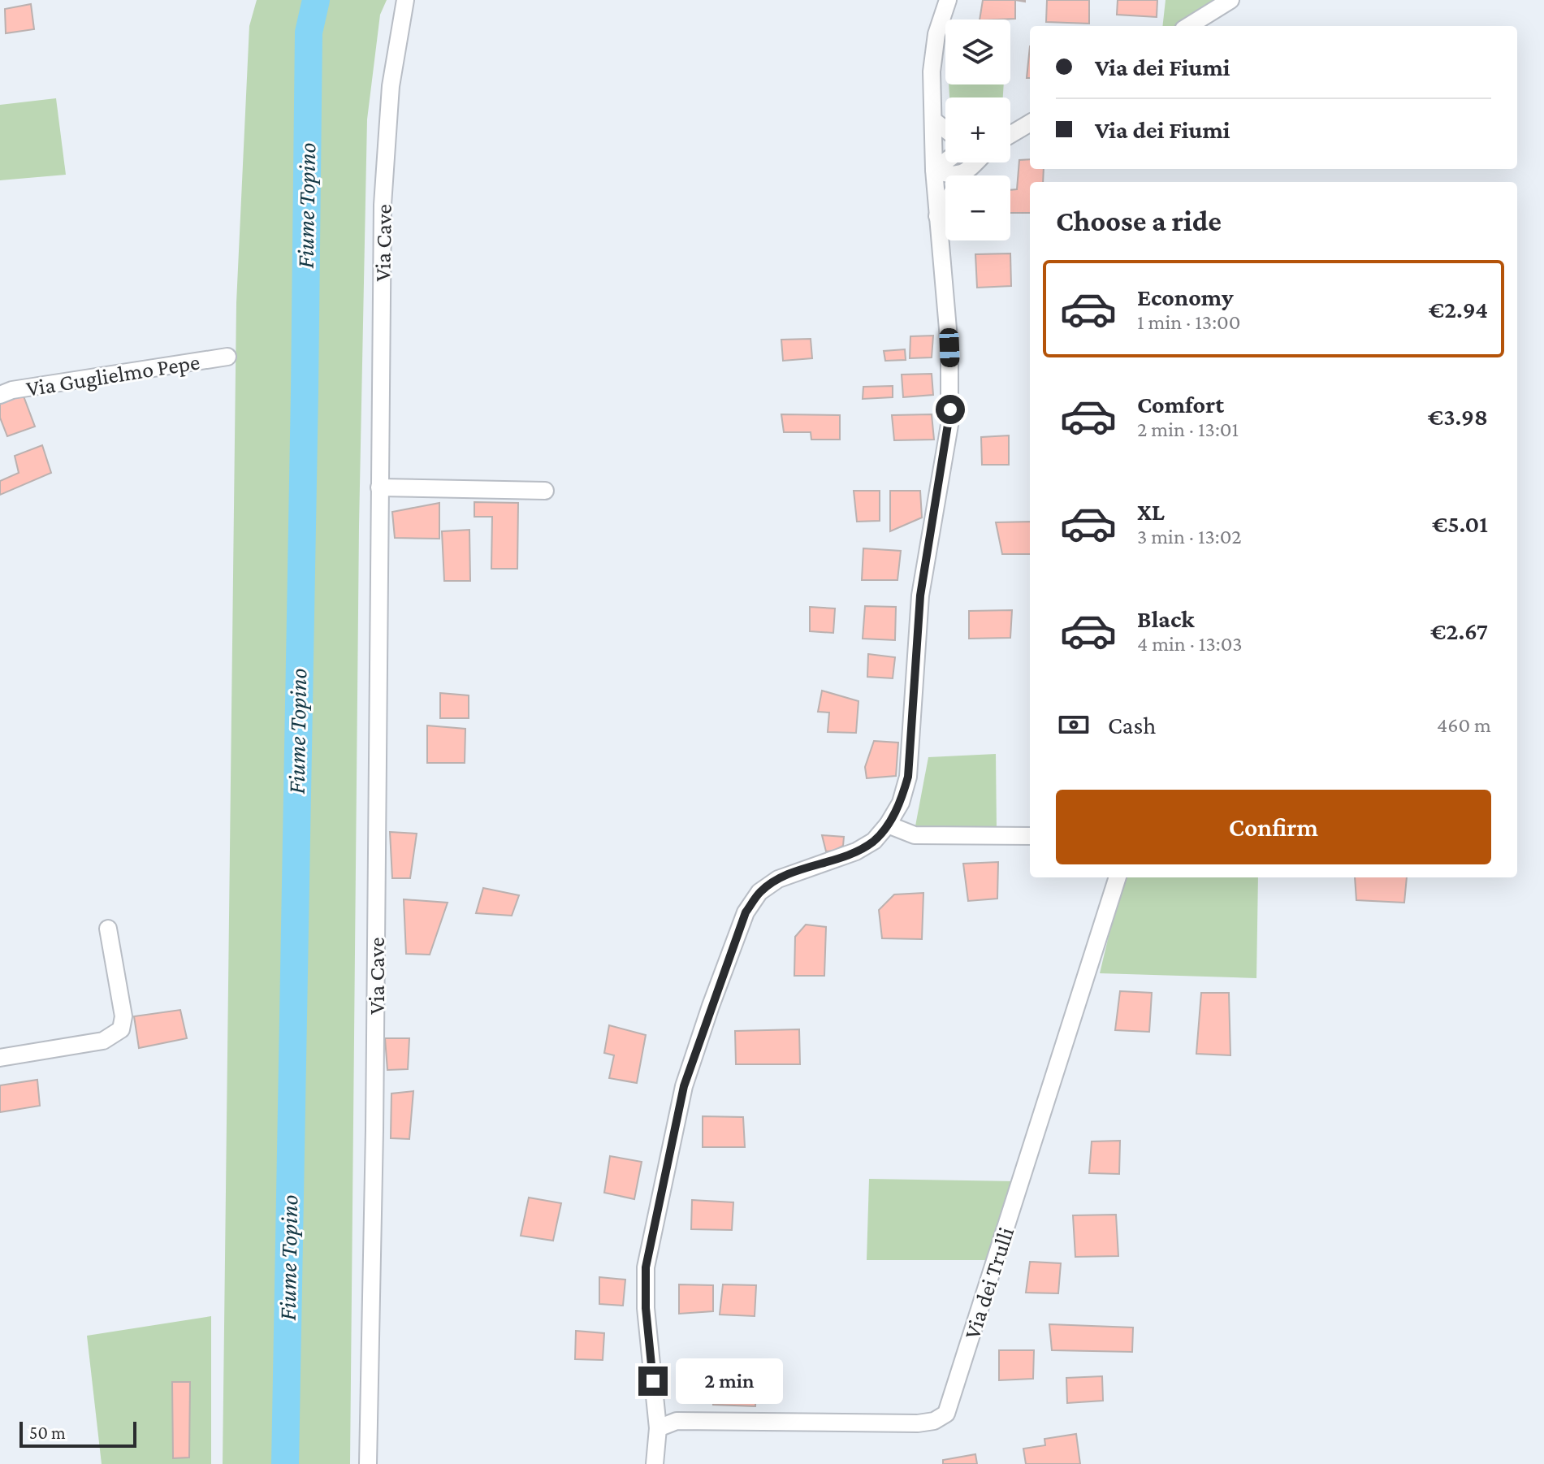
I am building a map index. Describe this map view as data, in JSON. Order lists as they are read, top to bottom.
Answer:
{
  "streets": {
    "street": ["Via Cave", "Via Guglielmo Pepe", "Via dei Trulli"]
  },
  "water": ["Fiume Topino"],
  "scale_bar": "50 m",
  "page": {
    "map_buttons": ["+", "−"],
    "banner": ["Via dei Fiumi", "Via dei Fiumi"],
    "heading": "Choose a ride",
    "list": [
      {
        "name": "Economy",
        "note": "1 min · 13:00",
        "value": "€2.94"
      },
      {
        "name": "Comfort",
        "note": "2 min · 13:01",
        "value": "€3.98"
      },
      {
        "name": "XL",
        "note": "3 min · 13:02",
        "value": "€5.01"
      },
      {
        "name": "Black",
        "note": "4 min · 13:03",
        "value": "€2.67"
      }
    ],
    "pay": ["Cash", "460 m"],
    "buttons": "Confirm",
    "bubble": "2 min",
    "scale": "50 m"
  }
}
